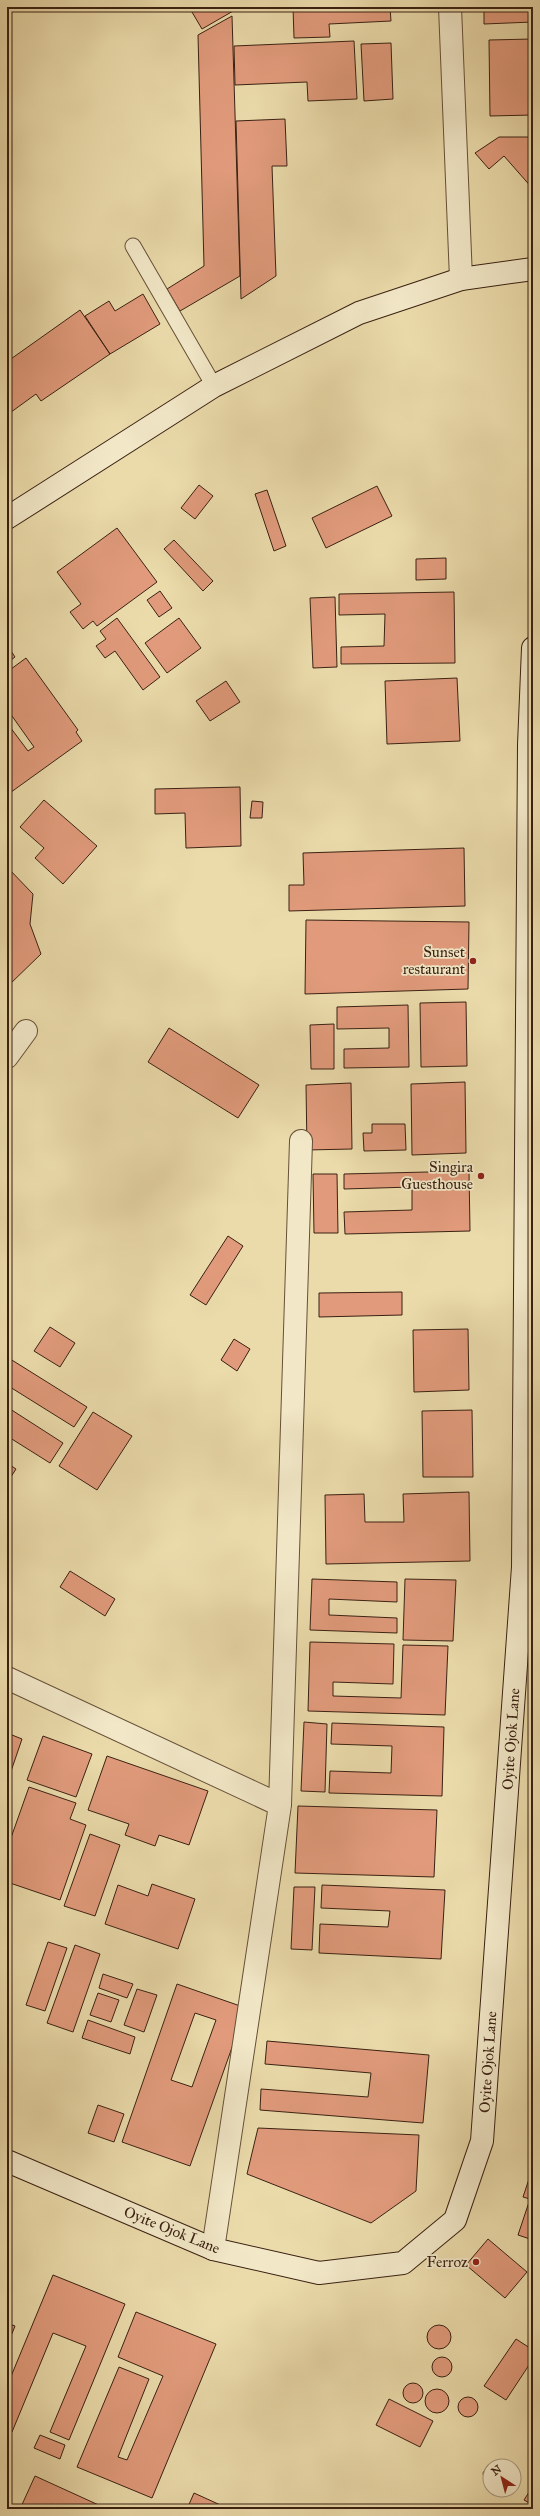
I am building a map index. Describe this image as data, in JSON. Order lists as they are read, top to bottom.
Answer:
{
  "streets": {
    "street": ["Oyite Ojok Lane"]
  },
  "places": ["Sunset restaurant", "Singira Guesthouse", "Ferroz"],
  "north": "top left"
}
